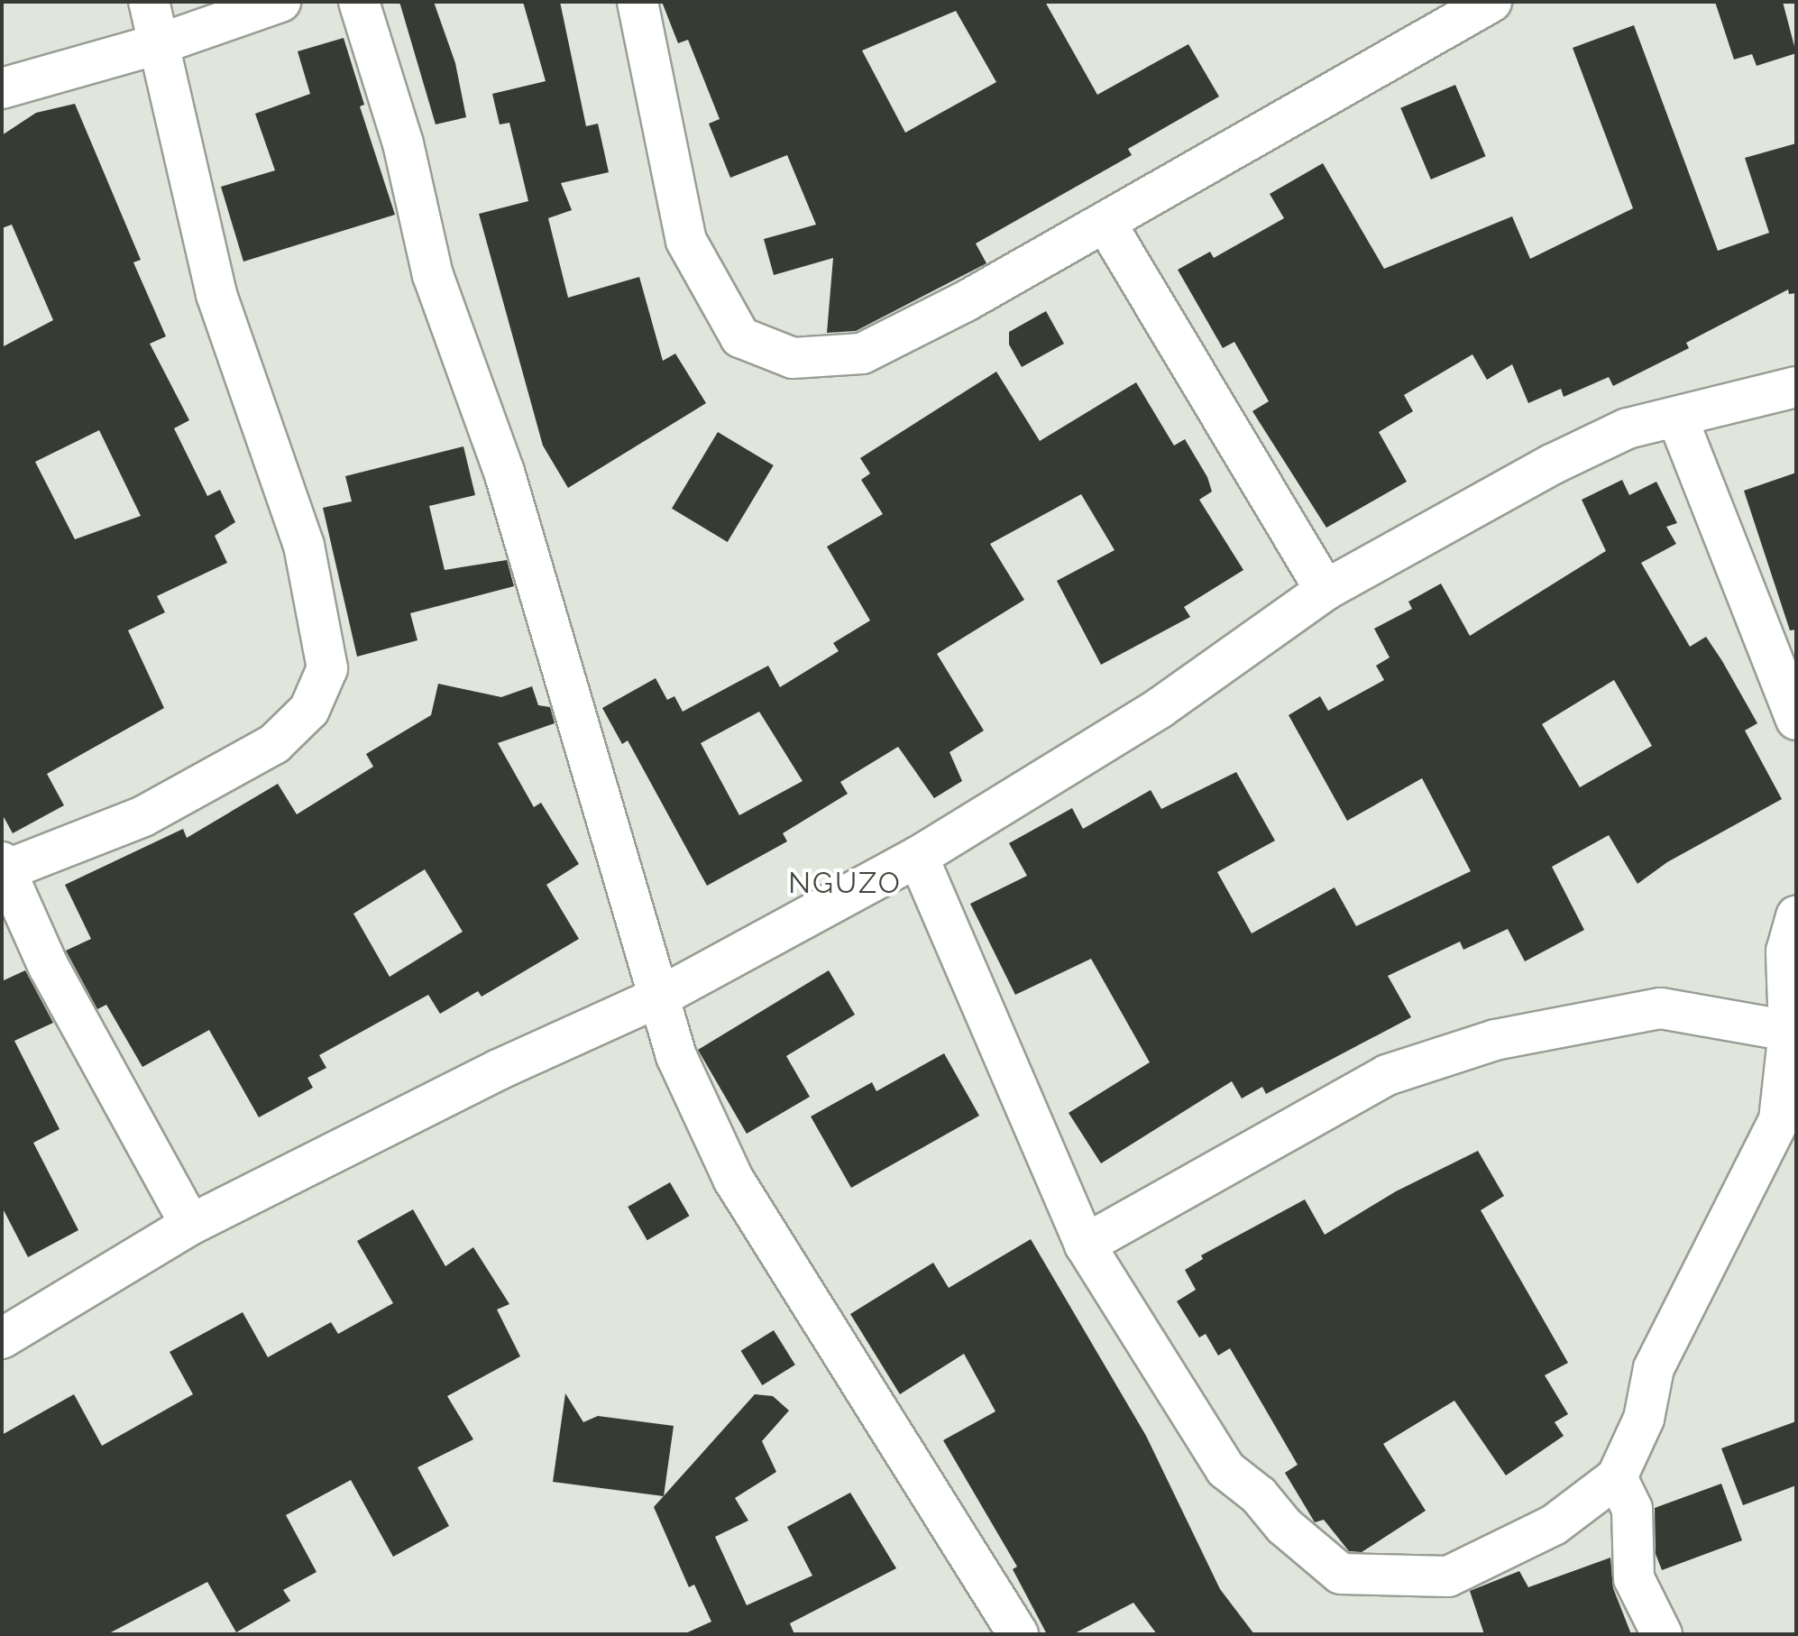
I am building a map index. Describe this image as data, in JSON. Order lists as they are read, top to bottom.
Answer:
{
  "districts": ["NGUZO"]
}
